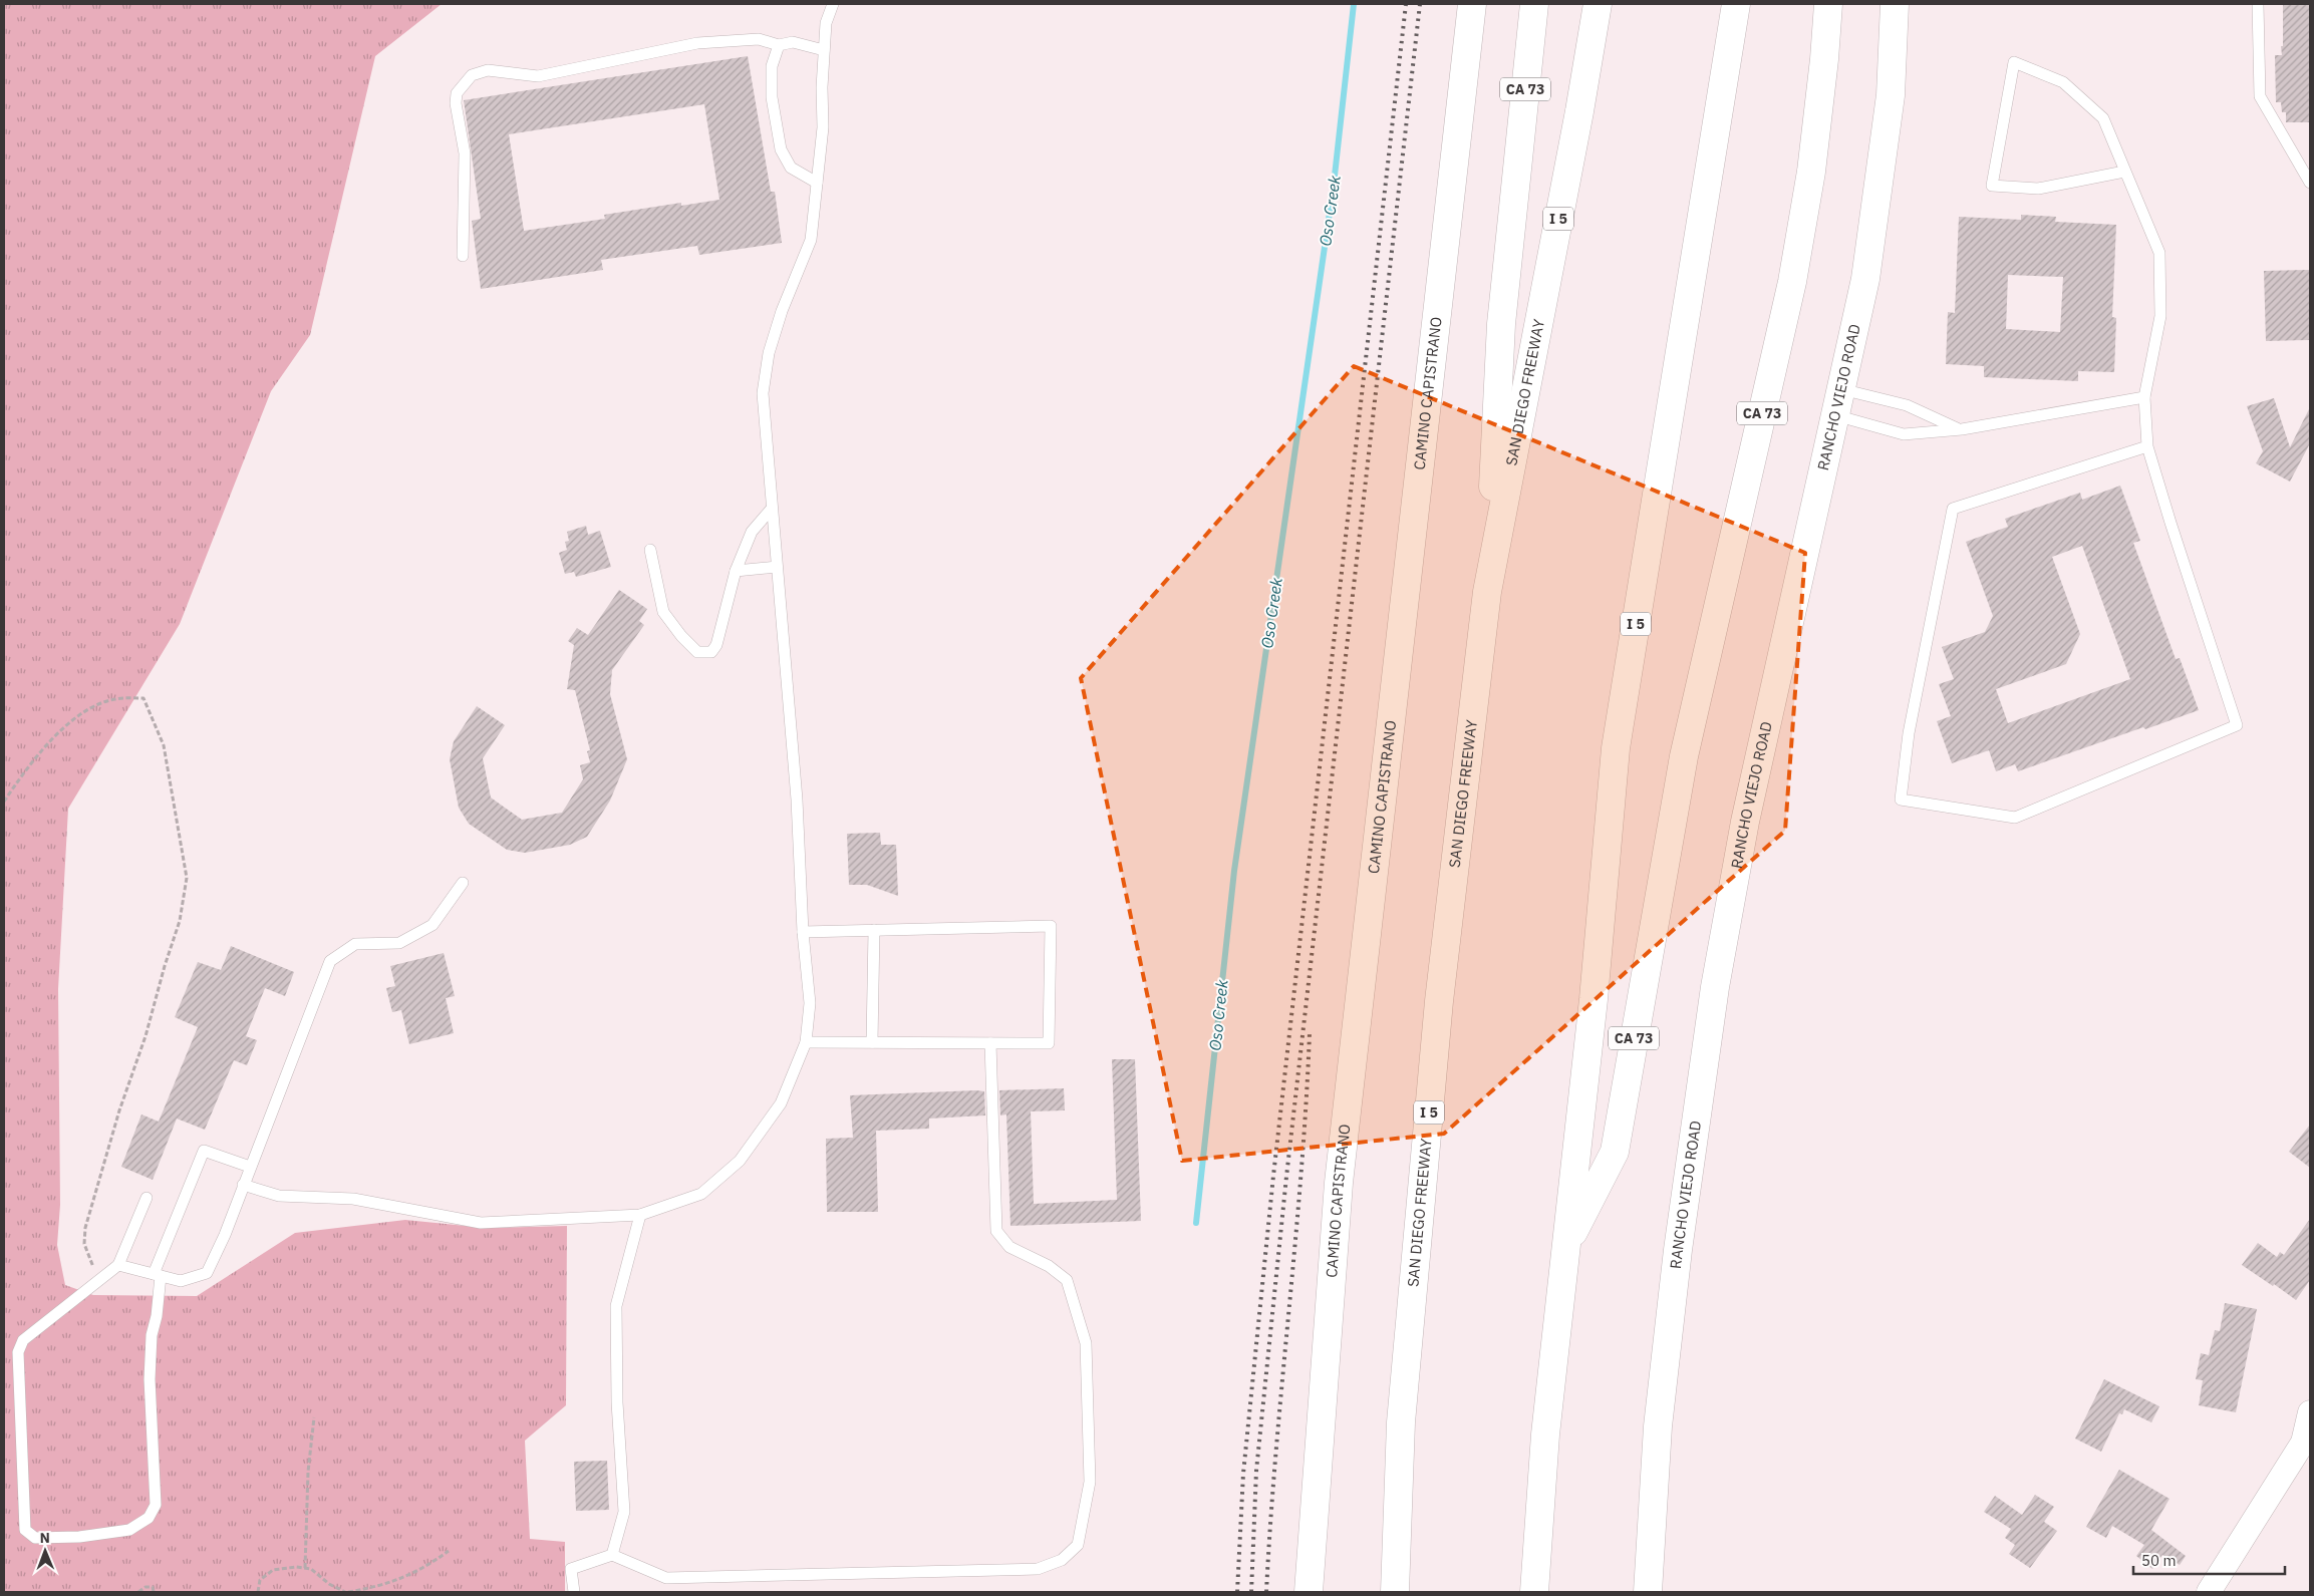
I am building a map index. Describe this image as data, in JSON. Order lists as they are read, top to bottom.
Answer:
{
  "streets": {
    "main road": [
      "CA 73",
      "I 5",
      "SAN DIEGO FREEWAY",
      "CAMINO CAPISTRANO",
      "RANCHO VIEJO ROAD"
    ]
  },
  "crossings": [
    ["CA 73", "I 5"],
    ["CA 73", "SAN DIEGO FREEWAY"]
  ],
  "water": ["Oso Creek"],
  "scale_bar": "50 m",
  "north": "top"
}
